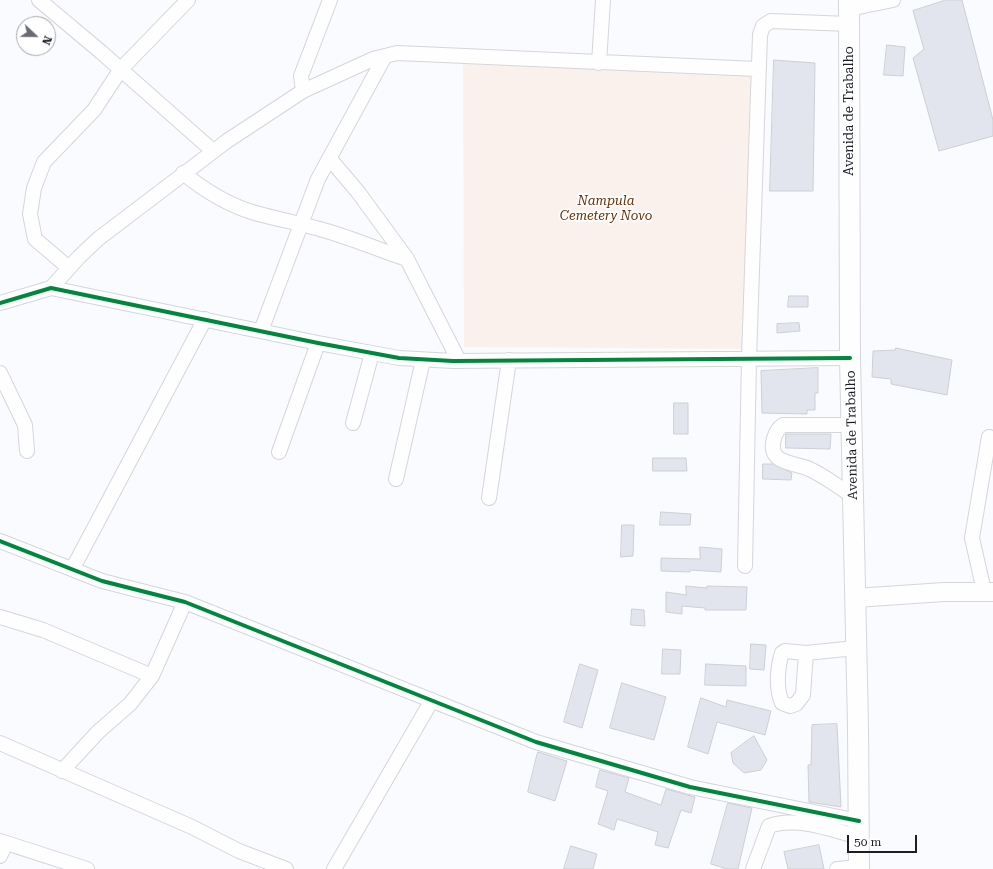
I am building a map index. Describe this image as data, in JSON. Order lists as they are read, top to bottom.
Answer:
{
  "streets": {
    "highway": ["Avenida de Trabalho"]
  },
  "parks": ["Nampula Cemetery Novo"],
  "scale_bar": "50 m",
  "north": "right"
}
